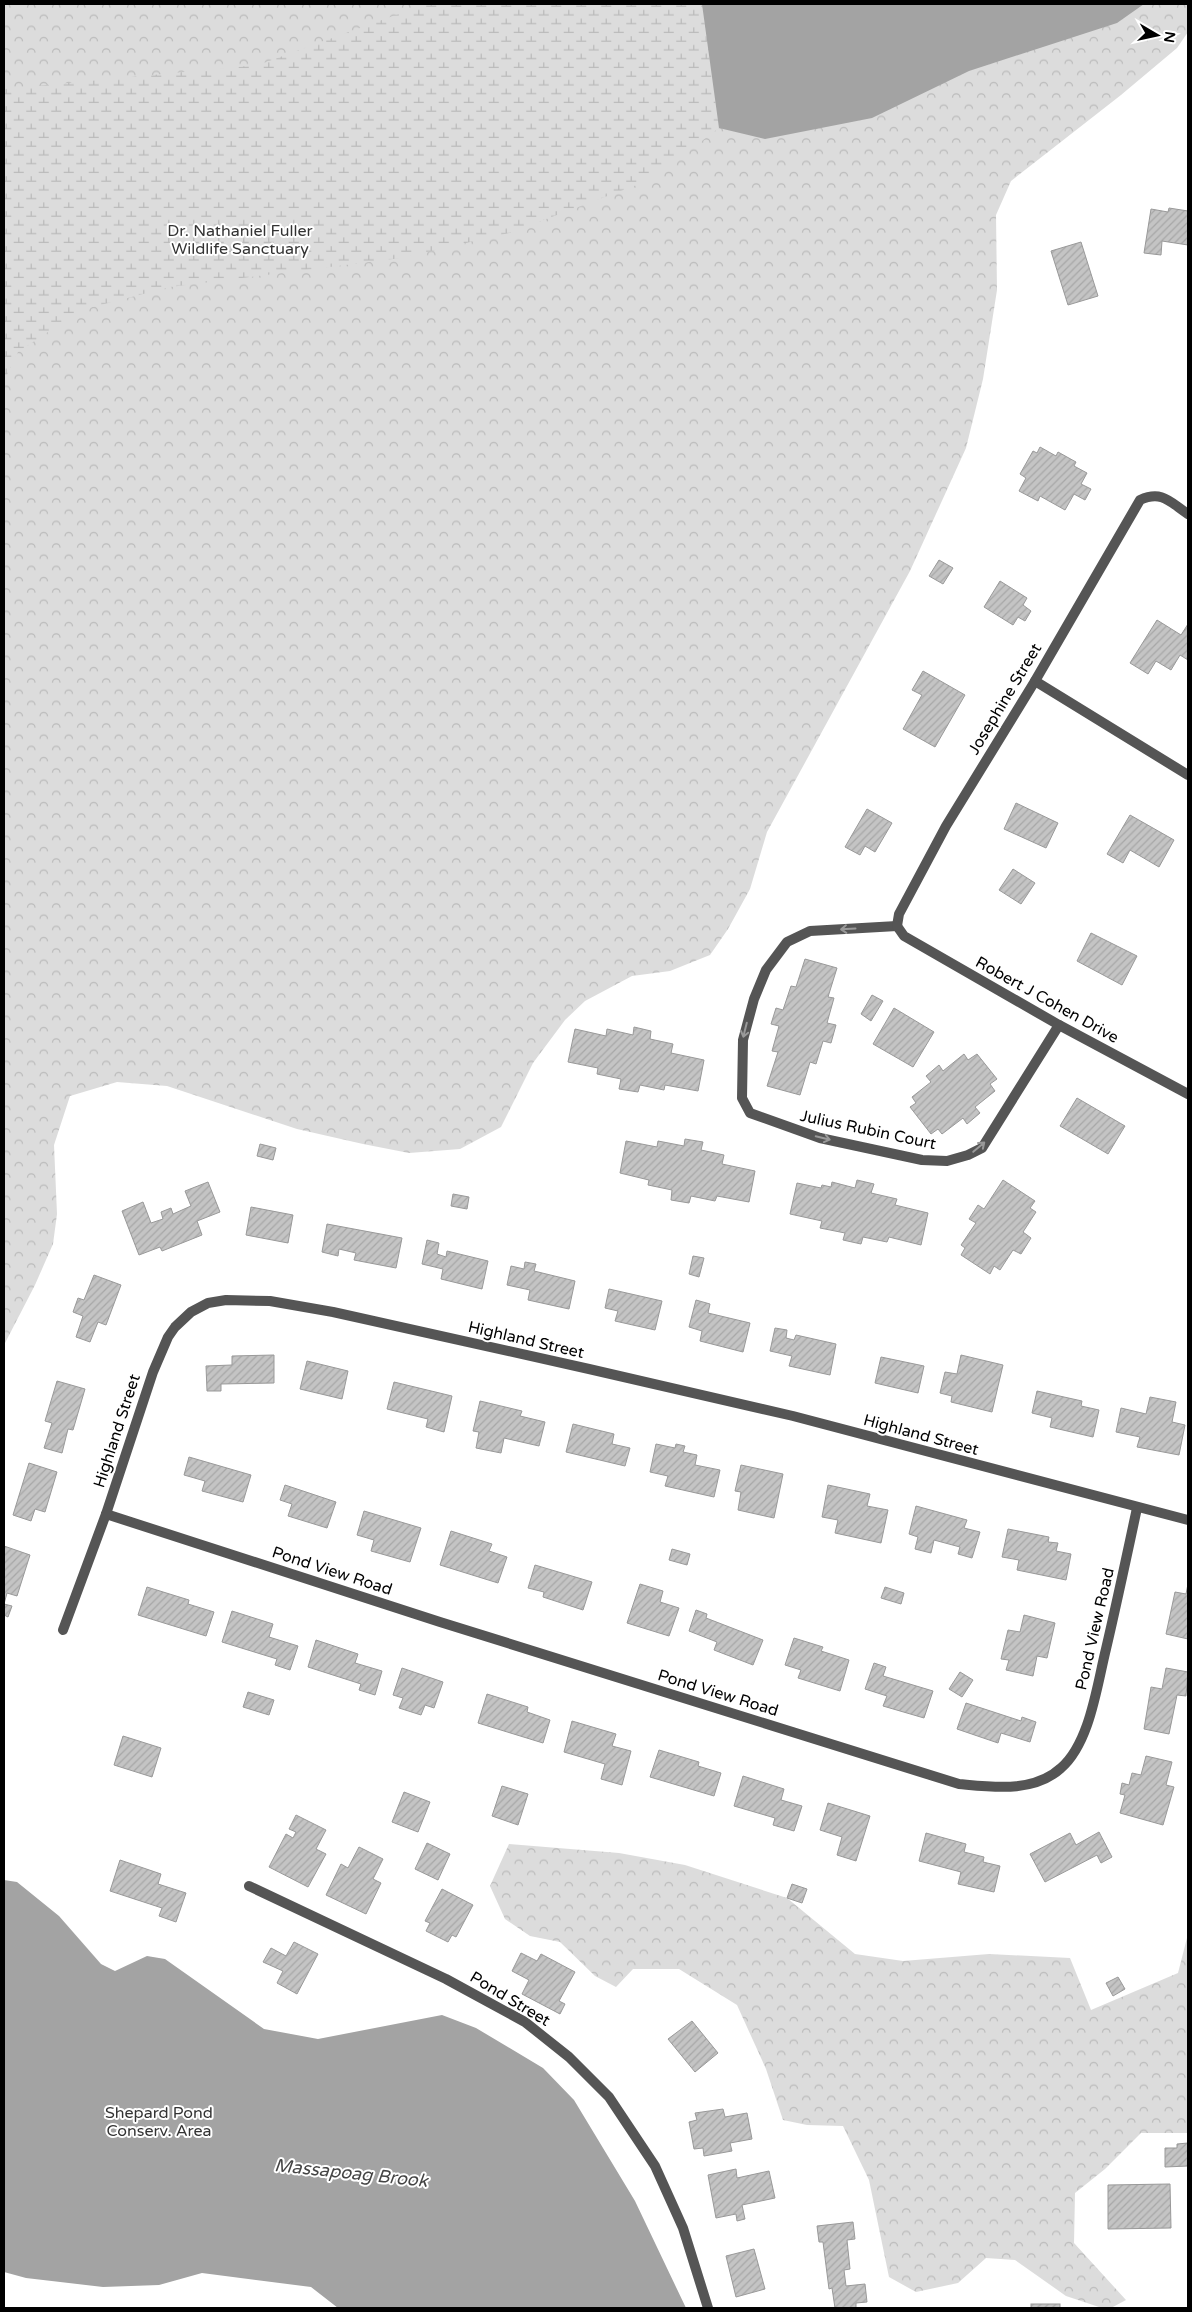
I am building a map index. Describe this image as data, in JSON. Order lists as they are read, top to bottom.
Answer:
{
  "streets": {
    "street": [
      "Josephine Street",
      "Robert J Cohen Drive",
      "Julius Rubin Court",
      "Highland Street",
      "Pond View Road",
      "Pond Street"
    ]
  },
  "crossings": [
    ["Josephine Street", "Robert J Cohen Drive"],
    ["Josephine Street", "Julius Rubin Court"],
    ["Robert J Cohen Drive", "Julius Rubin Court"],
    ["Highland Street", "Pond View Road"]
  ],
  "water": ["Massapoag Brook"],
  "parks": ["Dr. Nathaniel Fuller Wildlife Sanctuary", "Shepard Pond Conserv. Area"],
  "north": "right"
}
